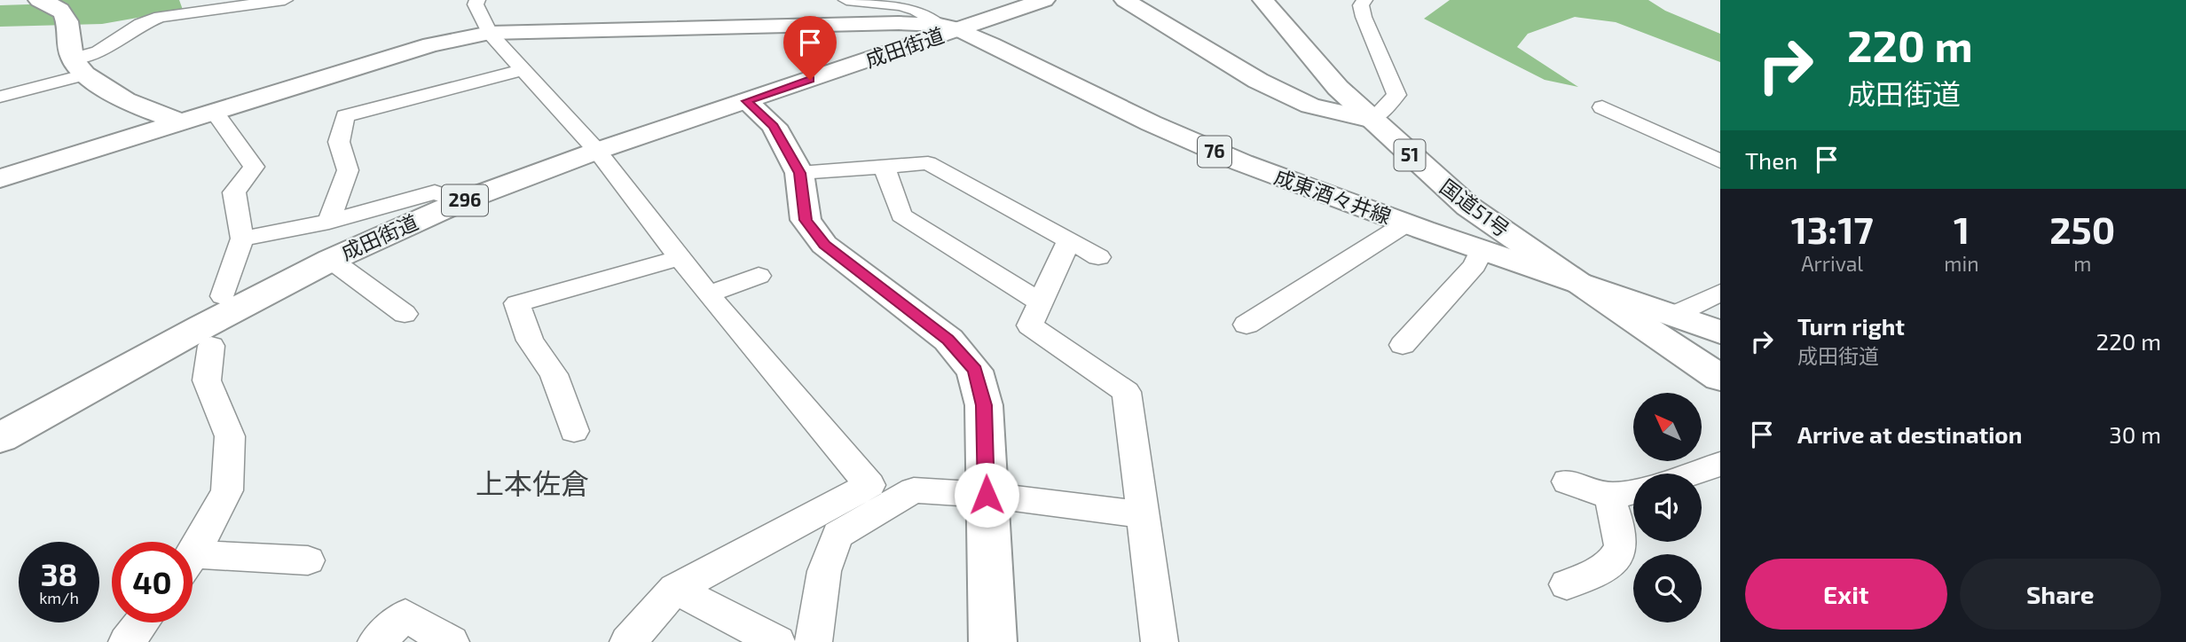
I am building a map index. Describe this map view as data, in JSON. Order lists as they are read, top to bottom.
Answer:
{
  "streets": {
    "main road": [
      "成田街道",
      "76",
      "51",
      "成東酒々井線",
      "296",
      "国道51号"
    ]
  },
  "crossings": [
    ["成田街道", "成東酒々井線"],
    ["成東酒々井線", "国道51号"]
  ],
  "districts": ["上本佐倉"],
  "north": "top left",
  "page": {
    "turn": ["220 m", "成田街道"],
    "then": "Then",
    "eta": [
      "13:17",
      "Arrival",
      "1",
      "min",
      "250",
      "m"
    ],
    "list": [
      {
        "name": "Turn right",
        "note": "成田街道",
        "value": "220 m"
      },
      {
        "name": "Arrive at destination",
        "value": "30 m"
      }
    ],
    "speed": "38 km/h",
    "limit": "40",
    "buttons": ["Exit", "Share"]
  }
}
